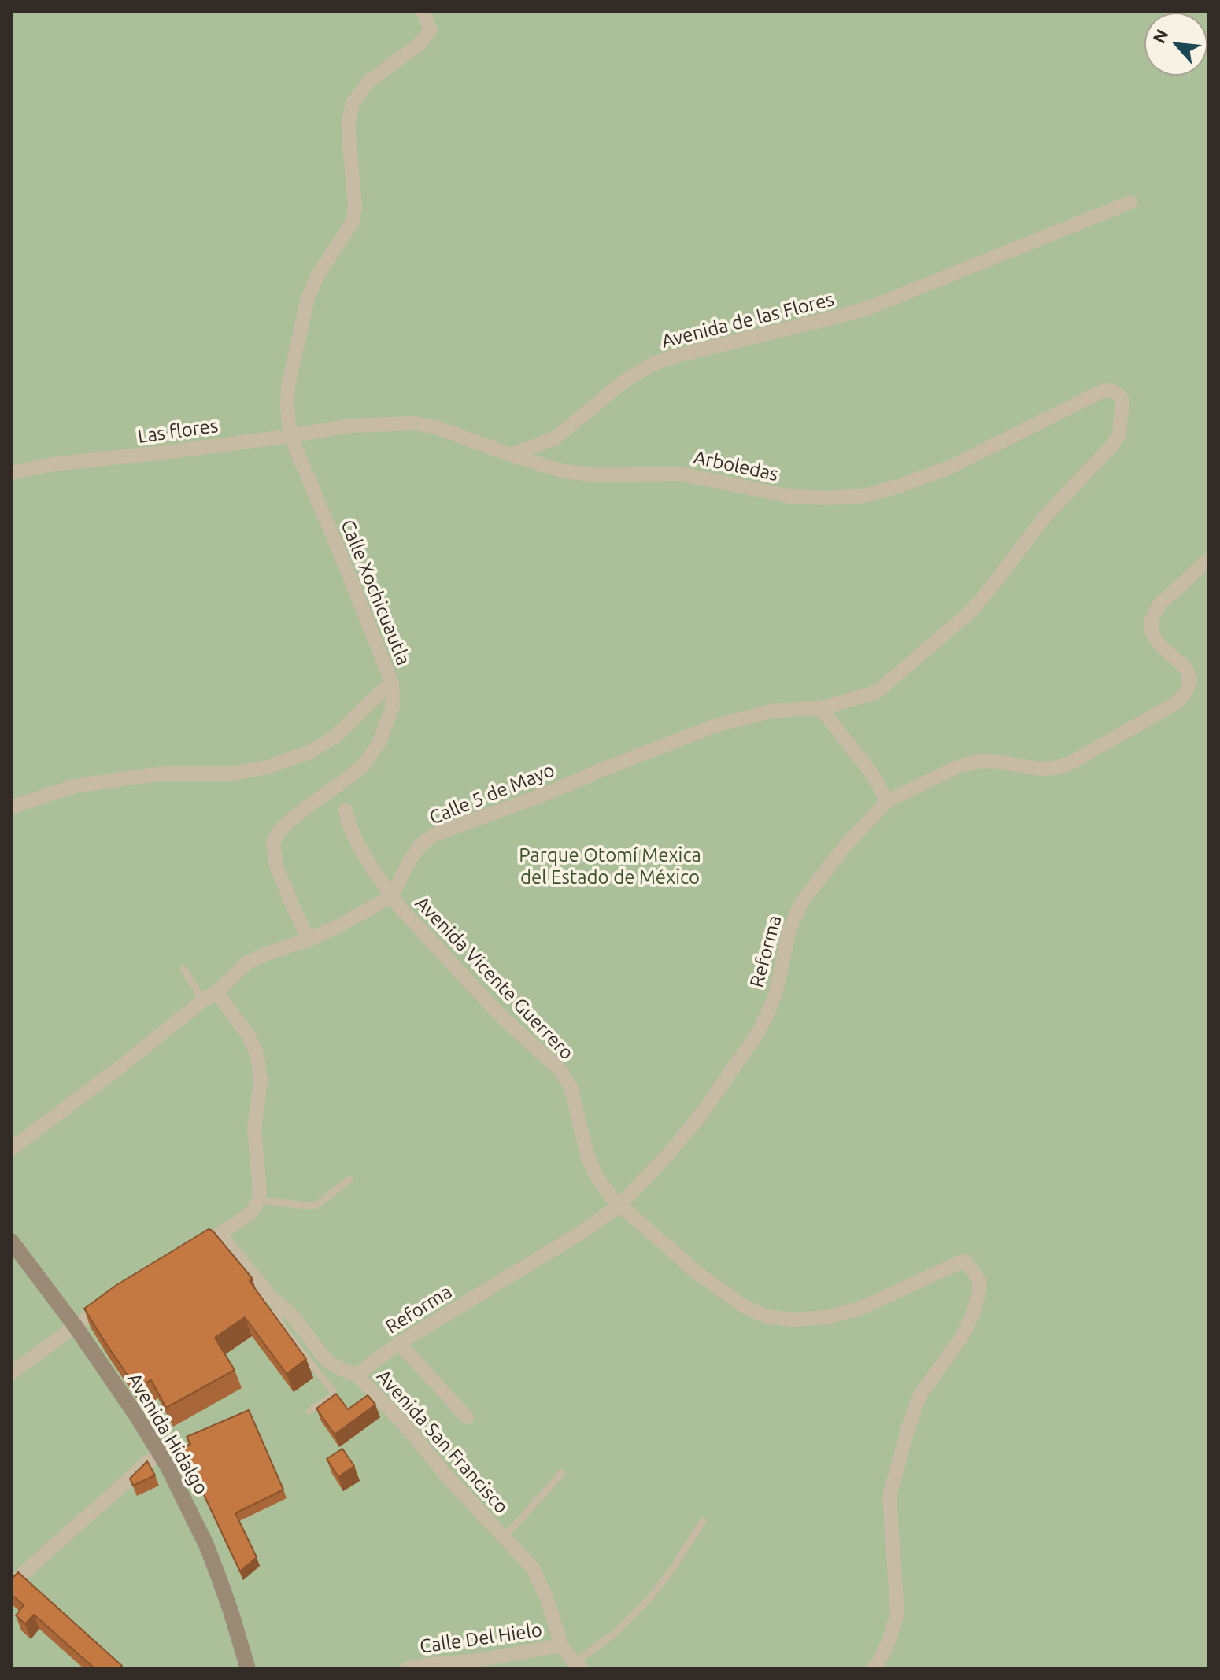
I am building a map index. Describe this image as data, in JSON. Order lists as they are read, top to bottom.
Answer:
{
  "streets": {
    "main road": ["Avenida Hidalgo"],
    "street": [
      "Avenida de las Flores",
      "Las flores",
      "Arboledas",
      "Calle Xochicuautla",
      "Calle 5 de Mayo",
      "Reforma",
      "Avenida Vicente Guerrero",
      "Avenida San Francisco",
      "Calle Del Hielo"
    ]
  },
  "crossings": [
    ["Avenida de las Flores", "Las flores"],
    ["Avenida de las Flores", "Arboledas"],
    ["Las flores", "Arboledas"],
    ["Las flores", "Calle Xochicuautla"],
    ["Arboledas", "Calle 5 de Mayo"],
    ["Calle 5 de Mayo", "Avenida Vicente Guerrero"],
    ["Reforma", "Avenida Vicente Guerrero"],
    ["Reforma", "Avenida San Francisco"],
    ["Avenida San Francisco", "Calle Del Hielo"]
  ],
  "parks": ["Parque Otomí Mexica del Estado de México"],
  "north": "top left"
}
